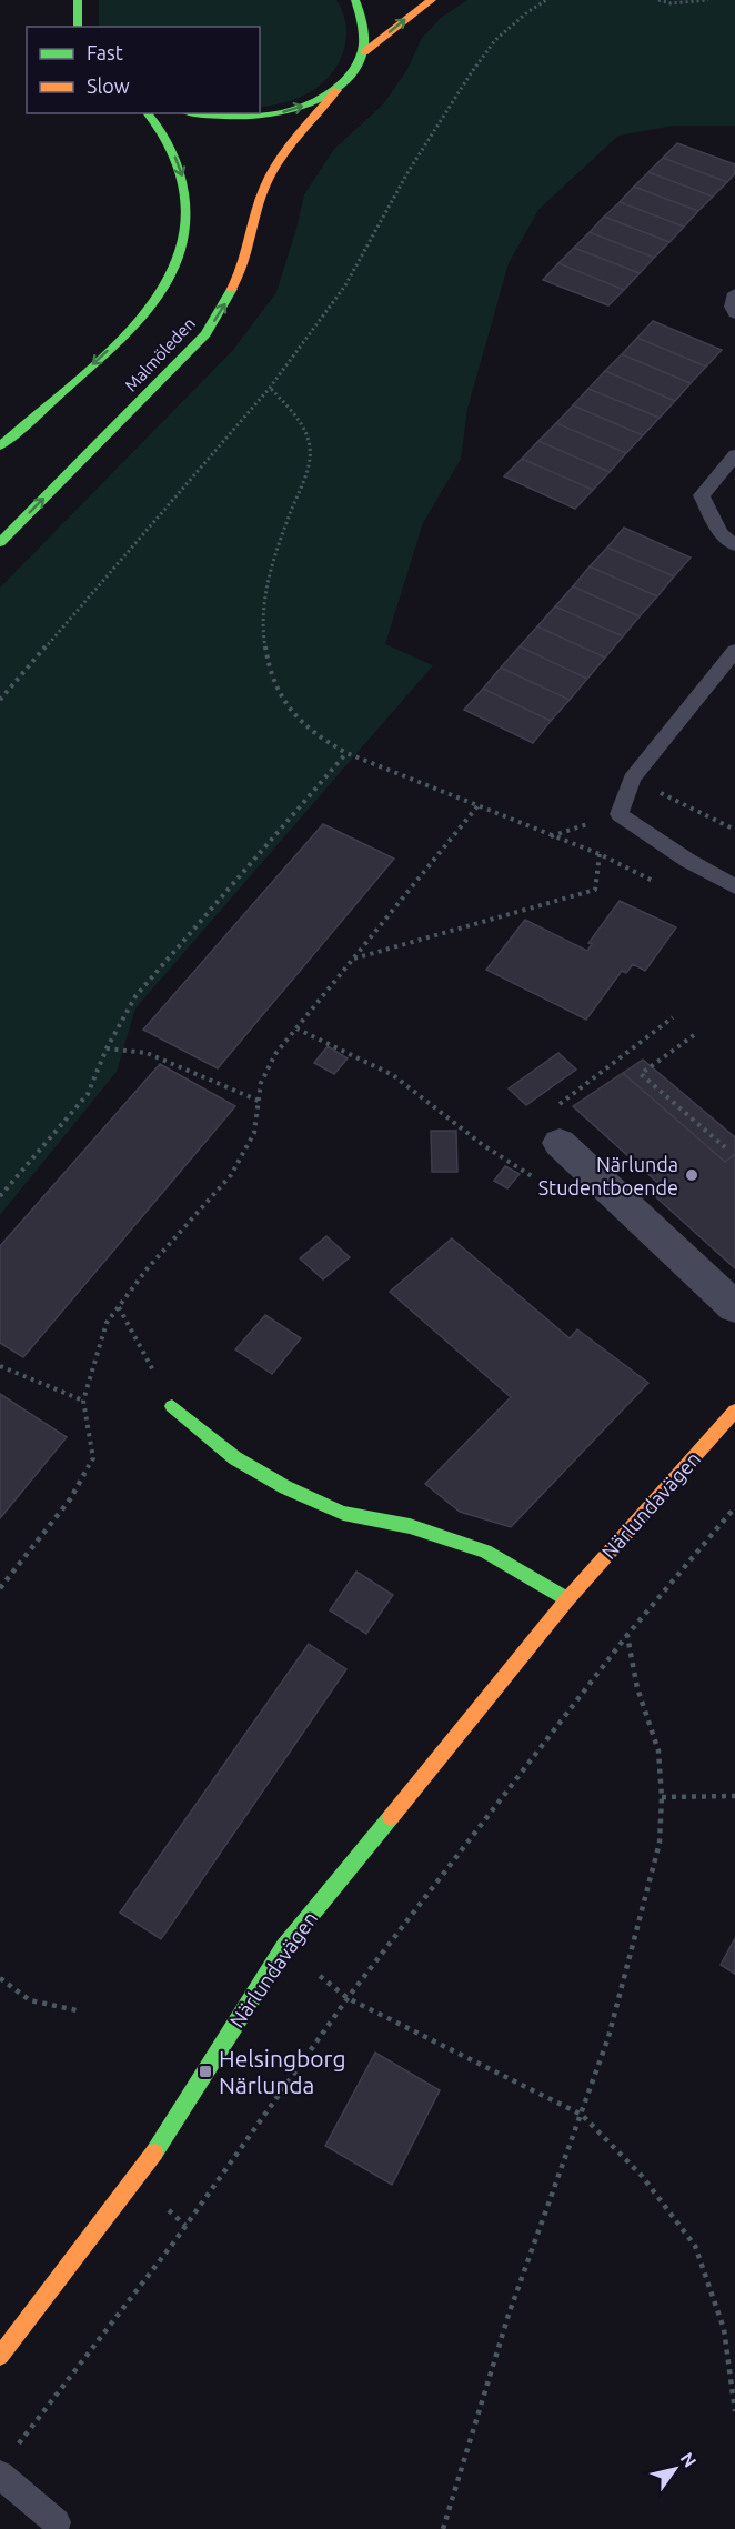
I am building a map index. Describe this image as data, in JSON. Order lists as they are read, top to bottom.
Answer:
{
  "streets": {
    "main road": ["Malmöleden", "Närlundavägen"]
  },
  "places": {
    "other": ["Närlunda Studentboende"],
    "transit": ["Helsingborg Närlunda"]
  },
  "legend": ["Fast", "Slow"],
  "north": "top right"
}
